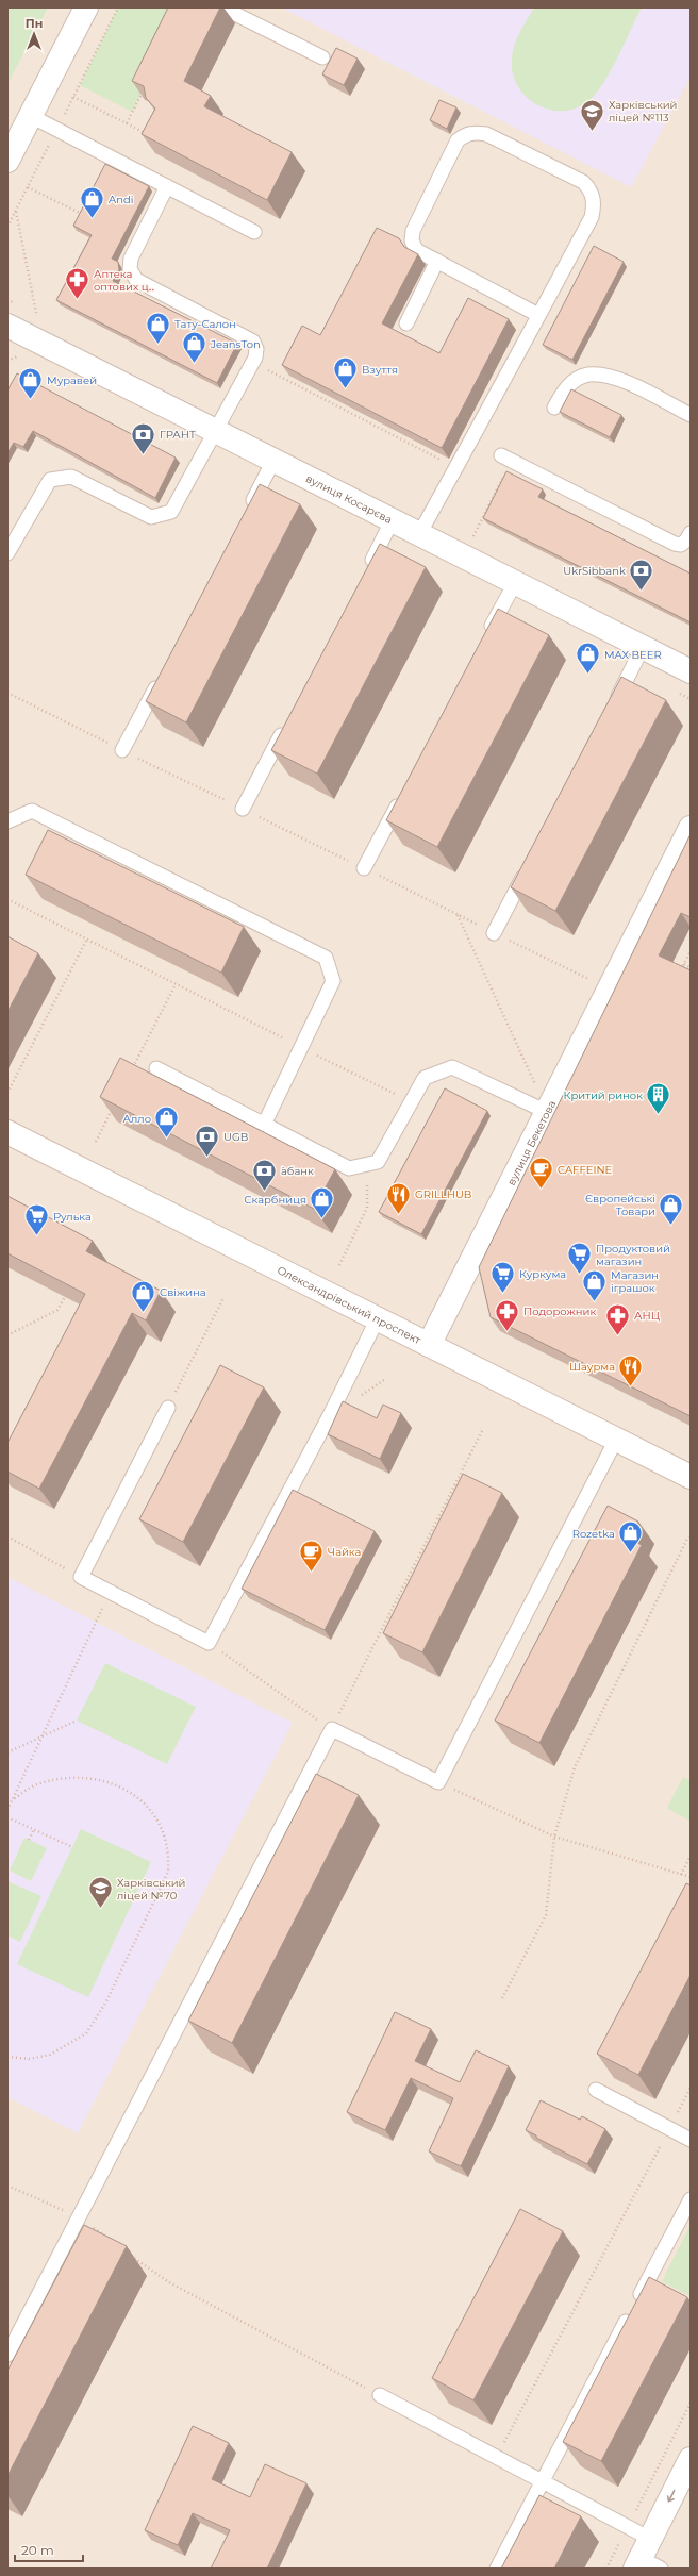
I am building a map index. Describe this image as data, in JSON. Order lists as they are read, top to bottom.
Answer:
{
  "streets": {
    "street": ["вулиця Косарєва", "вулиця Бекетова", "Олександрівський проспект"]
  },
  "crossings": [
    ["вулиця Бекетова", "Олександрівський проспект"]
  ],
  "places": {
    "school or university": ["Харківський ліцей №113", "Харківський ліцей №70"],
    "shop": [
      "Andi",
      "Тату-Салон",
      "JeansTon",
      "Взуття",
      "Муравей",
      "MAX BEER",
      "Алло",
      "Скарбниця",
      "Європейські Товари",
      "Магазин іграшок",
      "Свіжина",
      "Rozetka"
    ],
    "pharmacy": ["Аптека оптових ц‥", "Подорожник", "АНЦ"],
    "bank": [
      "ГРАНТ",
      "UkrSibbank",
      "UGB",
      "а̀банк"
    ],
    "building": ["Критий ринок"],
    "cafe": ["CAFFEINE", "Чайка"],
    "restaurant": ["GRILLHUB", "Шаурма"],
    "supermarket": ["Рулька", "Продуктовий магазин", "Куркума"]
  },
  "scale_bar": "20 m",
  "north": "top"
}
